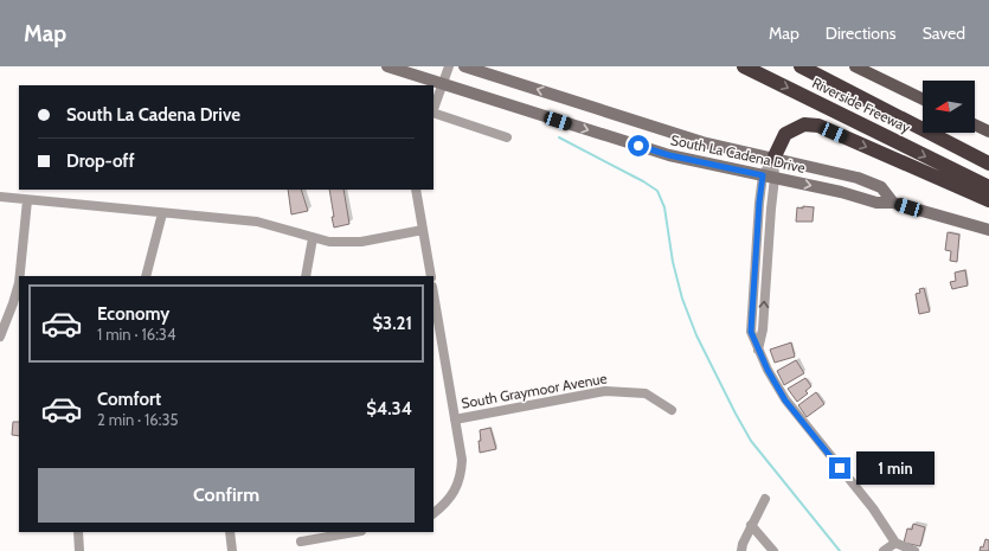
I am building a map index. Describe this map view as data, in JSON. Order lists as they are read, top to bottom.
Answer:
{
  "streets": {
    "highway": ["Riverside Freeway"],
    "main road": ["South La Cadena Drive"],
    "street": ["South Graymoor Avenue"]
  },
  "north": "left",
  "page": {
    "header": "Map",
    "nav": ["Map", "Directions", "Saved"],
    "banner": ["South La Cadena Drive", "Drop-off"],
    "list": [
      {
        "name": "Economy",
        "note": "1 min · 16:34",
        "value": "$3.21"
      },
      {
        "name": "Comfort",
        "note": "2 min · 16:35",
        "value": "$4.34"
      }
    ],
    "bubble": "1 min",
    "buttons": "Confirm"
  }
}
